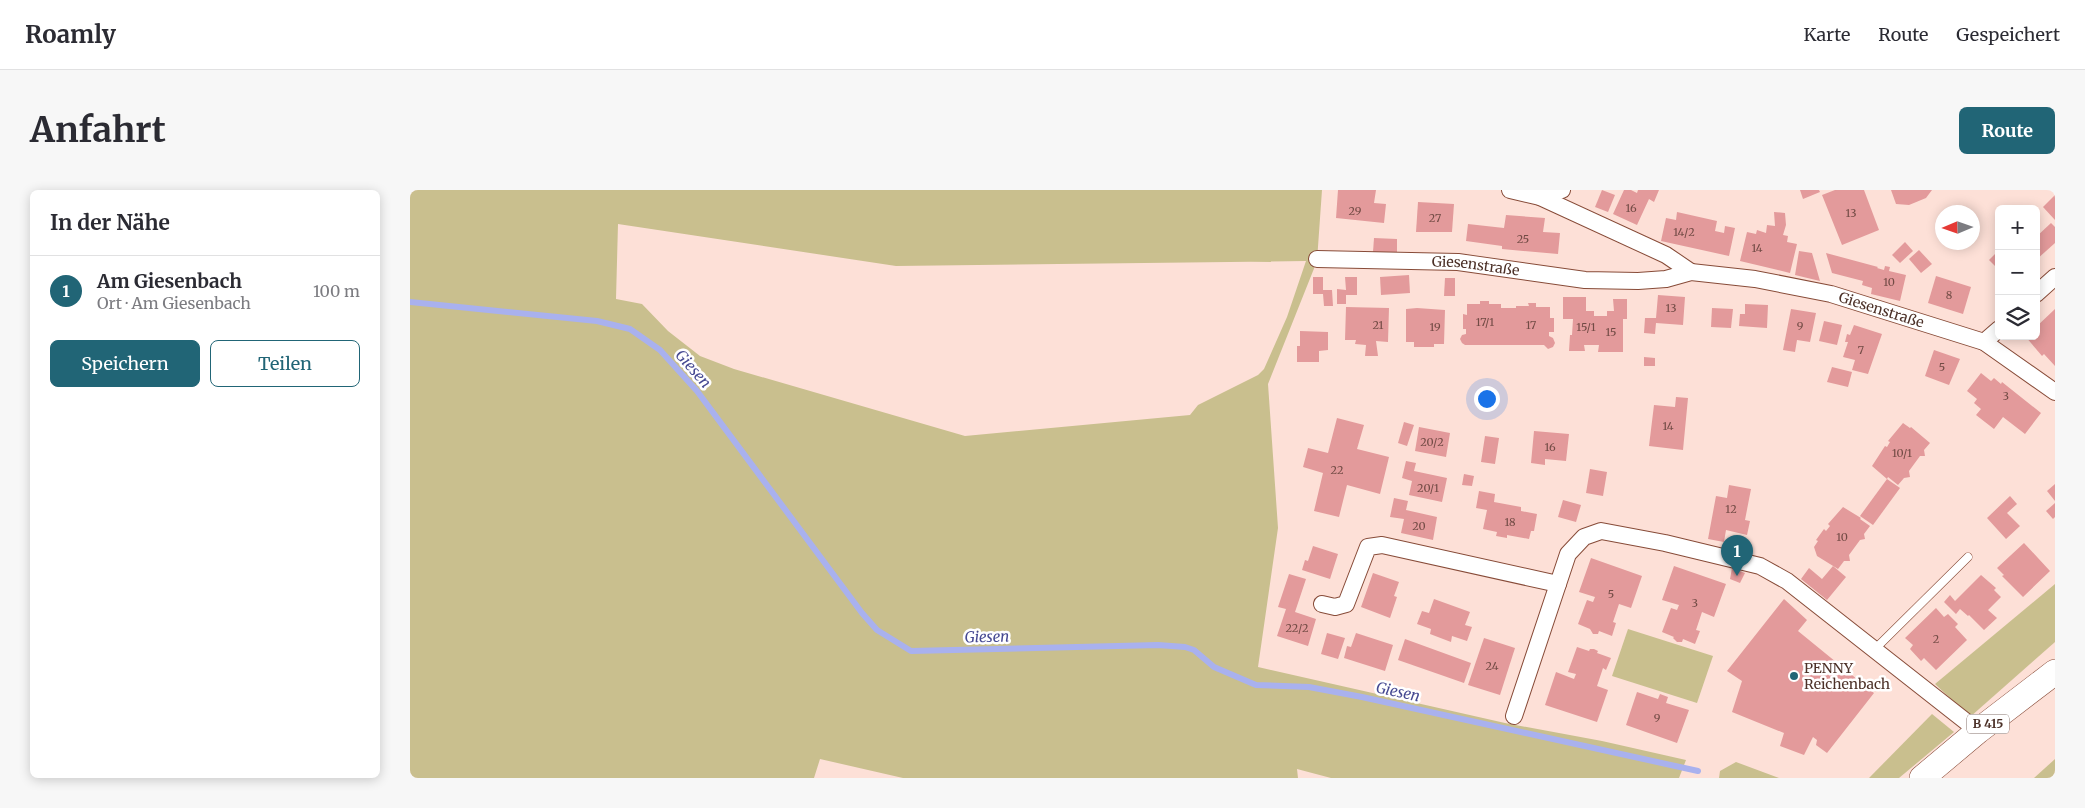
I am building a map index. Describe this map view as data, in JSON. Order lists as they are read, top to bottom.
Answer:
{
  "streets": {
    "main road": ["B 415"],
    "street": ["Giesenstraße"]
  },
  "water": ["Giesen"],
  "places": ["PENNY Reichenbach"],
  "house_numbers": [
    "16",
    "29",
    "13",
    "27",
    "14/2",
    "25",
    "14",
    "10",
    "8",
    "13",
    "17/1",
    "21",
    "17",
    "9",
    "19",
    "15/1",
    "15",
    "7",
    "5",
    "3",
    "14",
    "20/2",
    "16",
    "10/1",
    "22",
    "20/1",
    "12",
    "18",
    "20",
    "10",
    "5",
    "3",
    "22/2",
    "2",
    "24",
    "9"
  ],
  "north": "left",
  "page": {
    "header": "Roamly",
    "nav": ["Karte", "Route", "Gespeichert"],
    "buttons": [
      "Route",
      ["Speichern", "Teilen"]
    ],
    "title": "Anfahrt",
    "heading": "In der Nähe",
    "map_buttons": ["+", "−"],
    "list": [
      {
        "mark": "1",
        "name": "Am Giesenbach",
        "note": "Ort · Am Giesenbach",
        "value": "100 m"
      }
    ],
    "pins": "1"
  }
}
